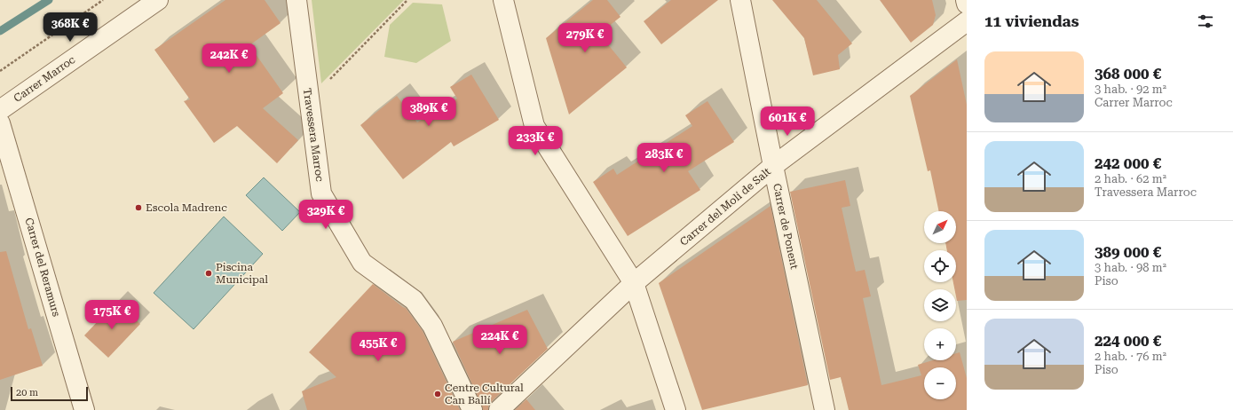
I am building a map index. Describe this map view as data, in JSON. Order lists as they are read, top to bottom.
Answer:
{
  "streets": {
    "street": [
      "Carrer Marroc",
      "Travessera Marroc",
      "Carrer del Molí de Salt",
      "Carrer de Ponent",
      "Carrer del Reramurs"
    ]
  },
  "crossings": [
    ["Carrer del Molí de Salt", "Carrer de Ponent"]
  ],
  "places": ["Escola Madrenc", "Piscina Municipal", "Centre Cultural Can Ballí"],
  "scale_bar": "20 m",
  "north": "top right",
  "page": {
    "heading": "11 viviendas",
    "price": [
      "368K €",
      "279K €",
      "242K €",
      "389K €",
      "601K €",
      "233K €",
      "283K €",
      "329K €",
      "175K €",
      "224K €",
      "455K €"
    ],
    "list": [
      {
        "name": "368 000 €",
        "note": "3 hab. · 92 m² · Carrer Marroc"
      },
      {
        "name": "242 000 €",
        "note": "2 hab. · 62 m² · Travessera Marroc"
      },
      {
        "name": "389 000 €",
        "note": "3 hab. · 98 m² · Piso"
      },
      {
        "name": "224 000 €",
        "note": "2 hab. · 76 m² · Piso"
      }
    ],
    "map_buttons": ["+", "−"],
    "scale": "20 m"
  }
}
